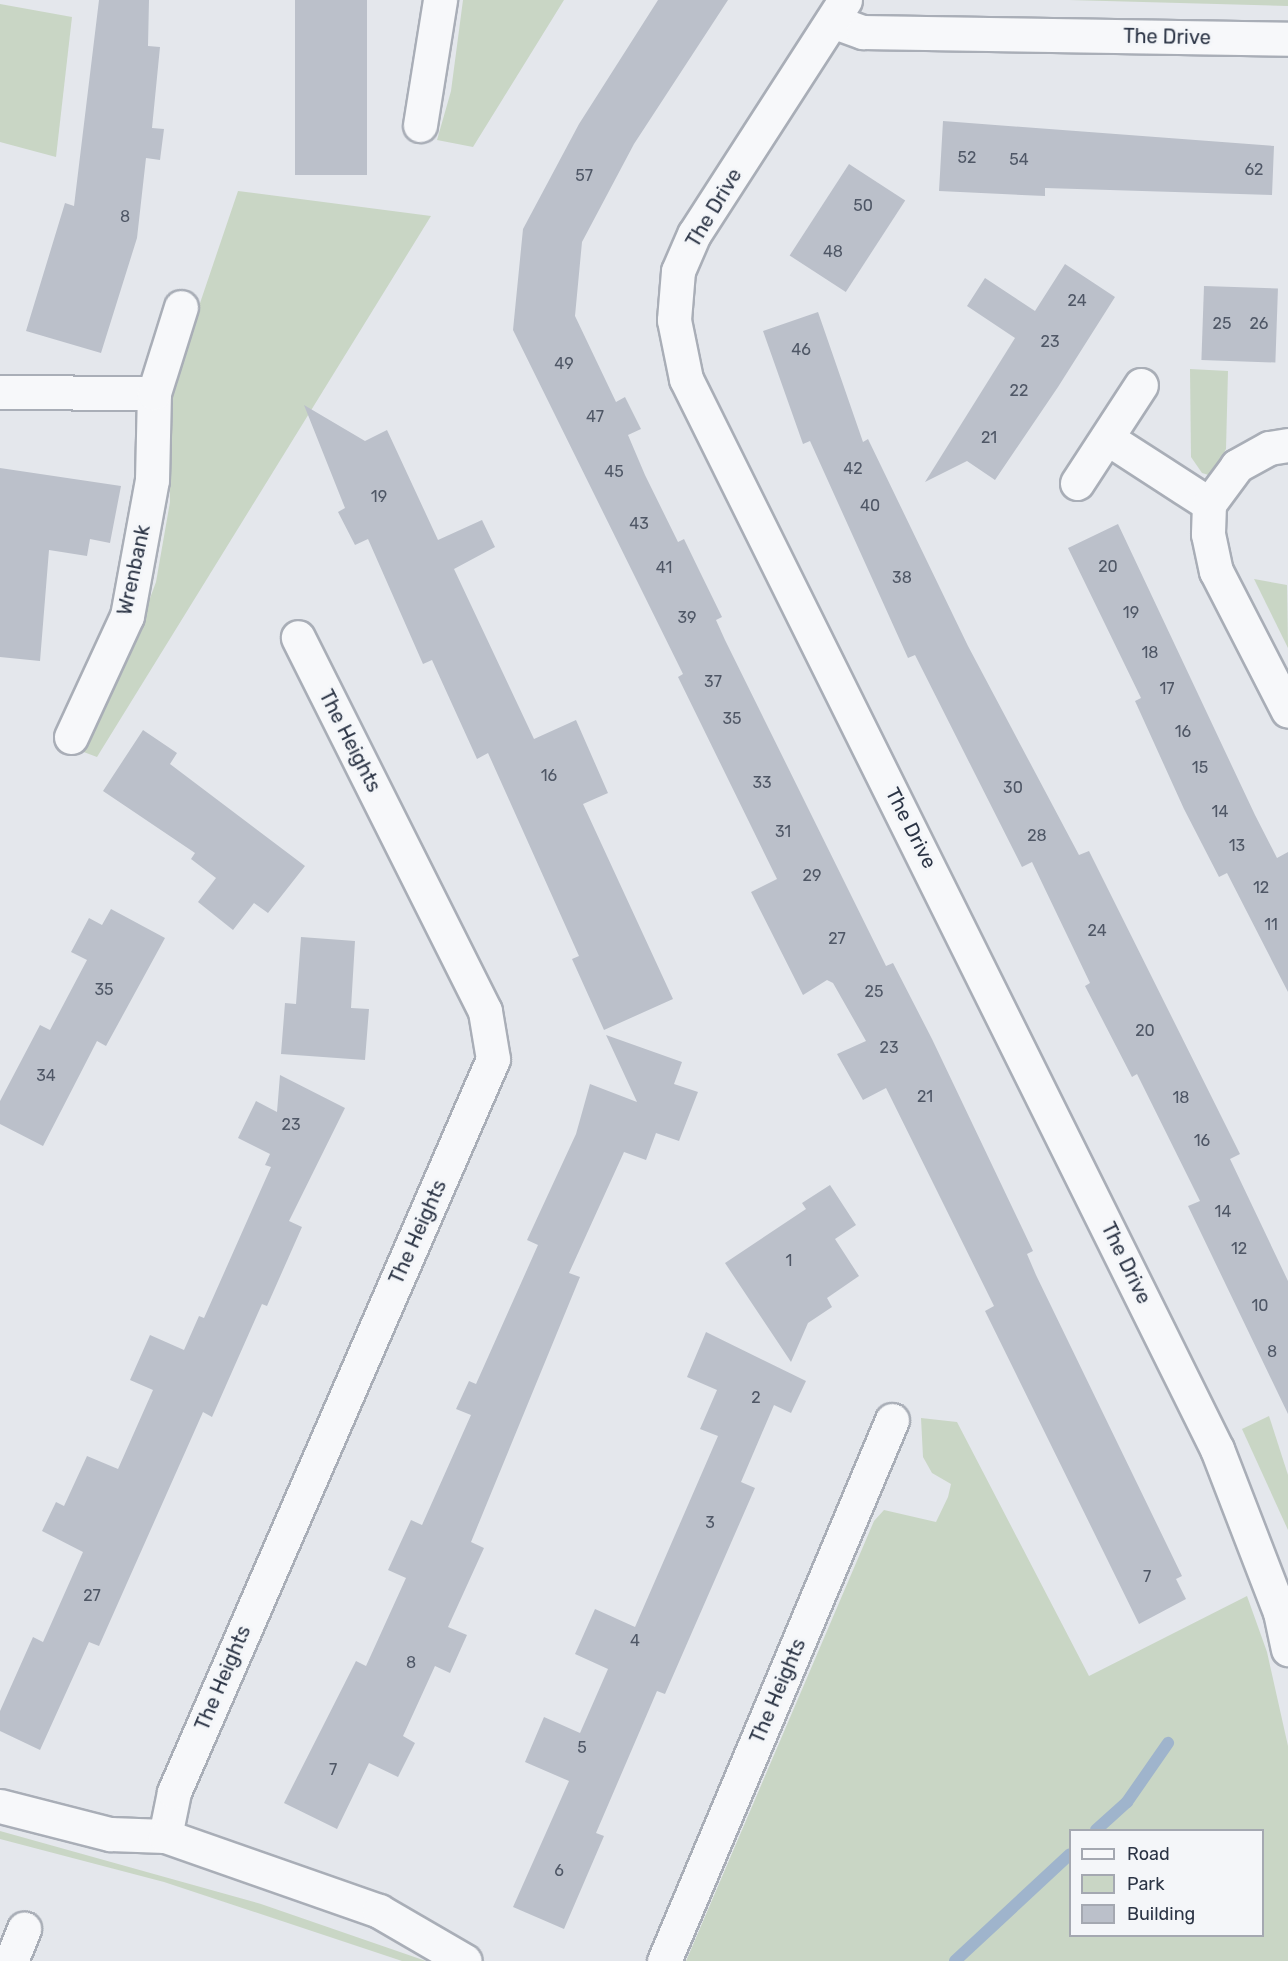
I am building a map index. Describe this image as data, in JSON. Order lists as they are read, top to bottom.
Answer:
{
  "streets": {
    "street": ["The Drive", "Wrenbank", "The Heights"]
  },
  "house_numbers": [
    "52",
    "54",
    "62",
    "57",
    "50",
    "8",
    "48",
    "24",
    "25",
    "26",
    "23",
    "46",
    "49",
    "22",
    "47",
    "21",
    "42",
    "45",
    "19",
    "40",
    "43",
    "20",
    "41",
    "38",
    "19",
    "39",
    "18",
    "37",
    "17",
    "35",
    "16",
    "15",
    "16",
    "33",
    "30",
    "14",
    "31",
    "28",
    "13",
    "29",
    "12",
    "11",
    "24",
    "27",
    "35",
    "25",
    "20",
    "23",
    "34",
    "21",
    "18",
    "23",
    "16",
    "14",
    "12",
    "1",
    "10",
    "8",
    "2",
    "3",
    "7",
    "27",
    "4",
    "8",
    "5",
    "7",
    "6"
  ],
  "legend": ["Road", "Park", "Building"]
}
